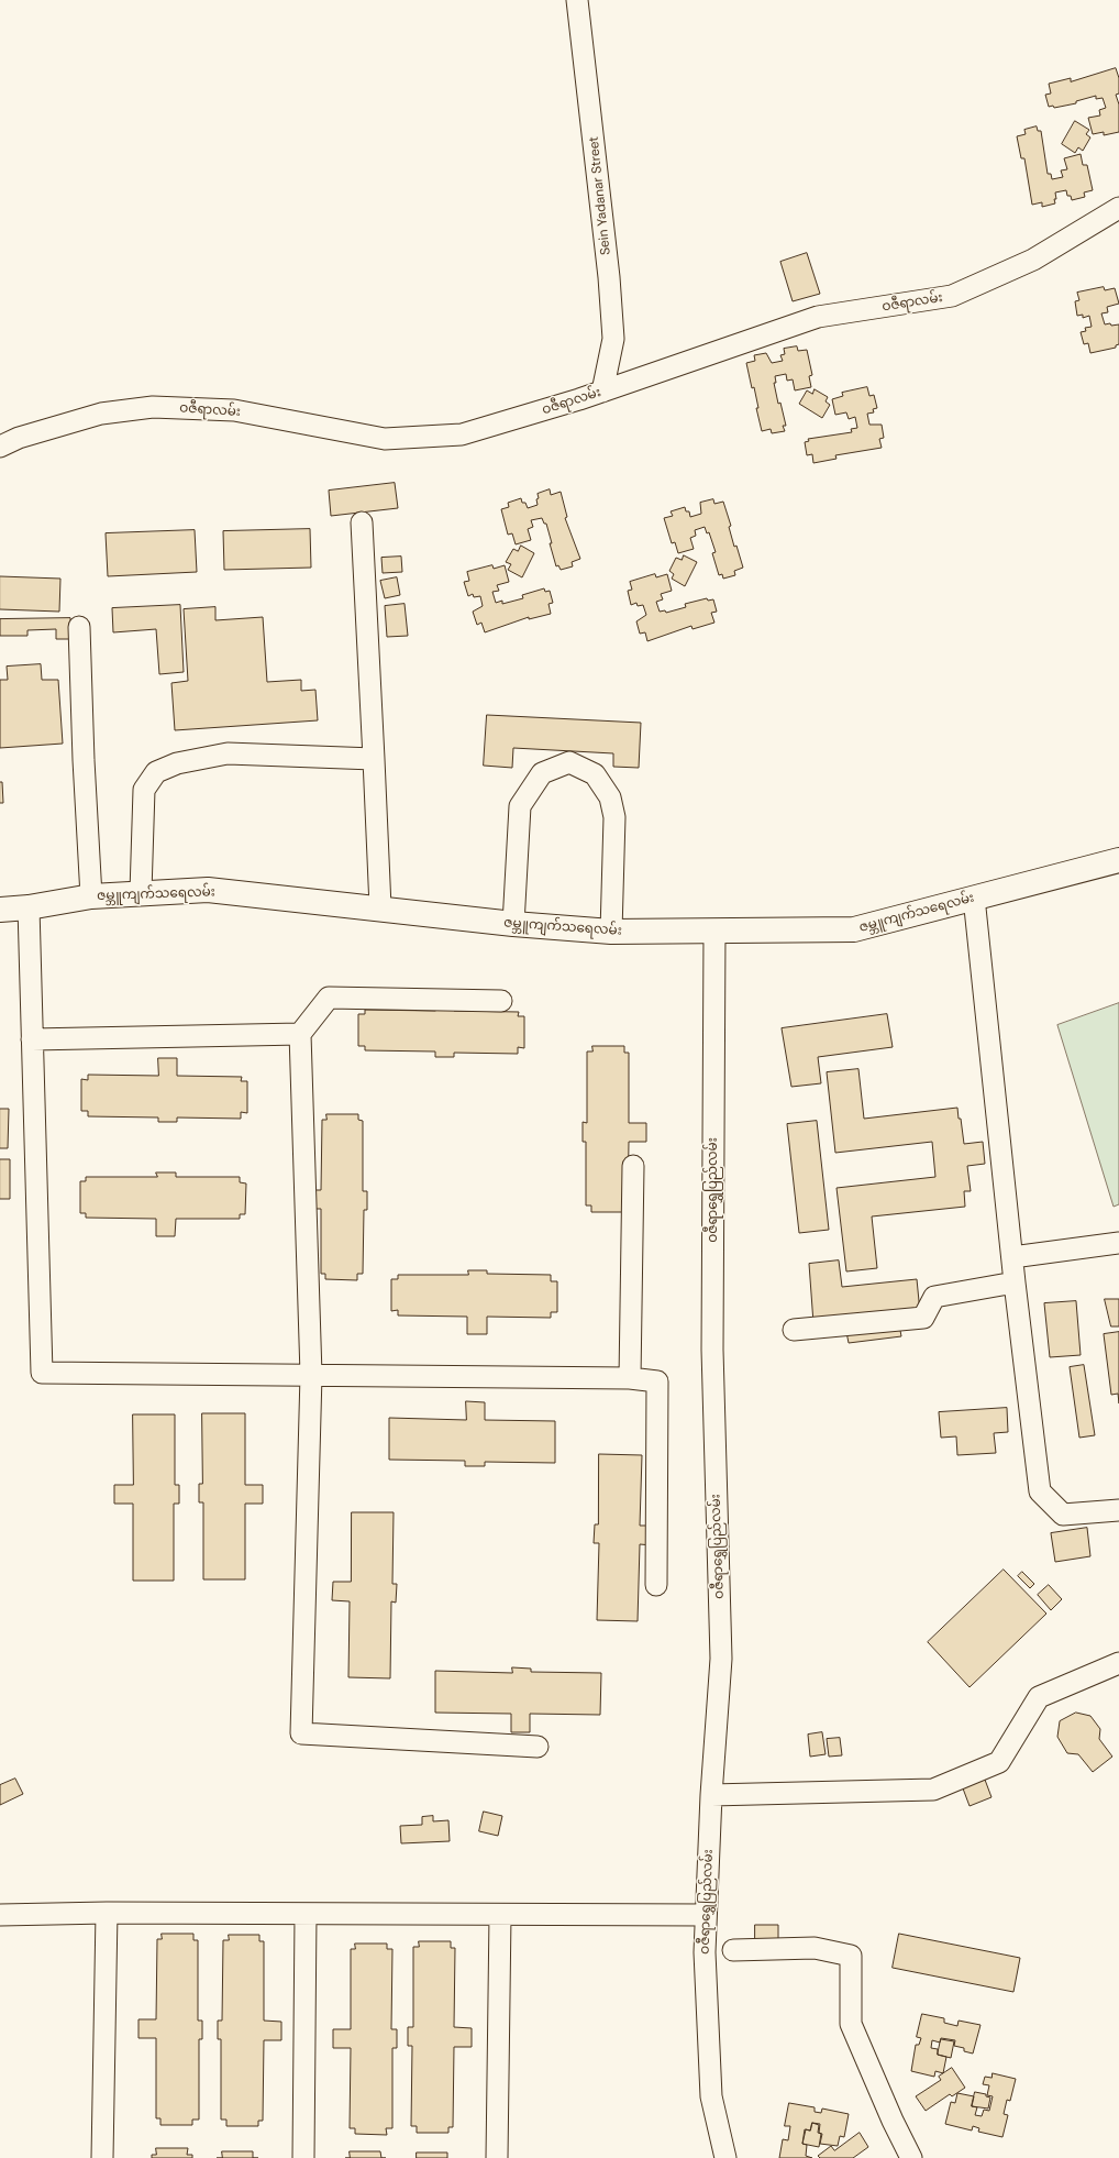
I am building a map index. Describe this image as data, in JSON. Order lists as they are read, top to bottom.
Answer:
{
  "streets": {
    "main road": ["ဇမ္ဘူကျက်သရေလမ်း"],
    "street": ["Sein Yadanar Street", "ဝဇီရာလမ်း", "ဝဇီရာရွှေပြည်လမ်း"]
  },
  "crossings": [
    ["Sein Yadanar Street", "ဝဇီရာလမ်း"],
    ["ဇမ္ဘူကျက်သရေလမ်း", "ဝဇီရာရွှေပြည်လမ်း"]
  ]
}
